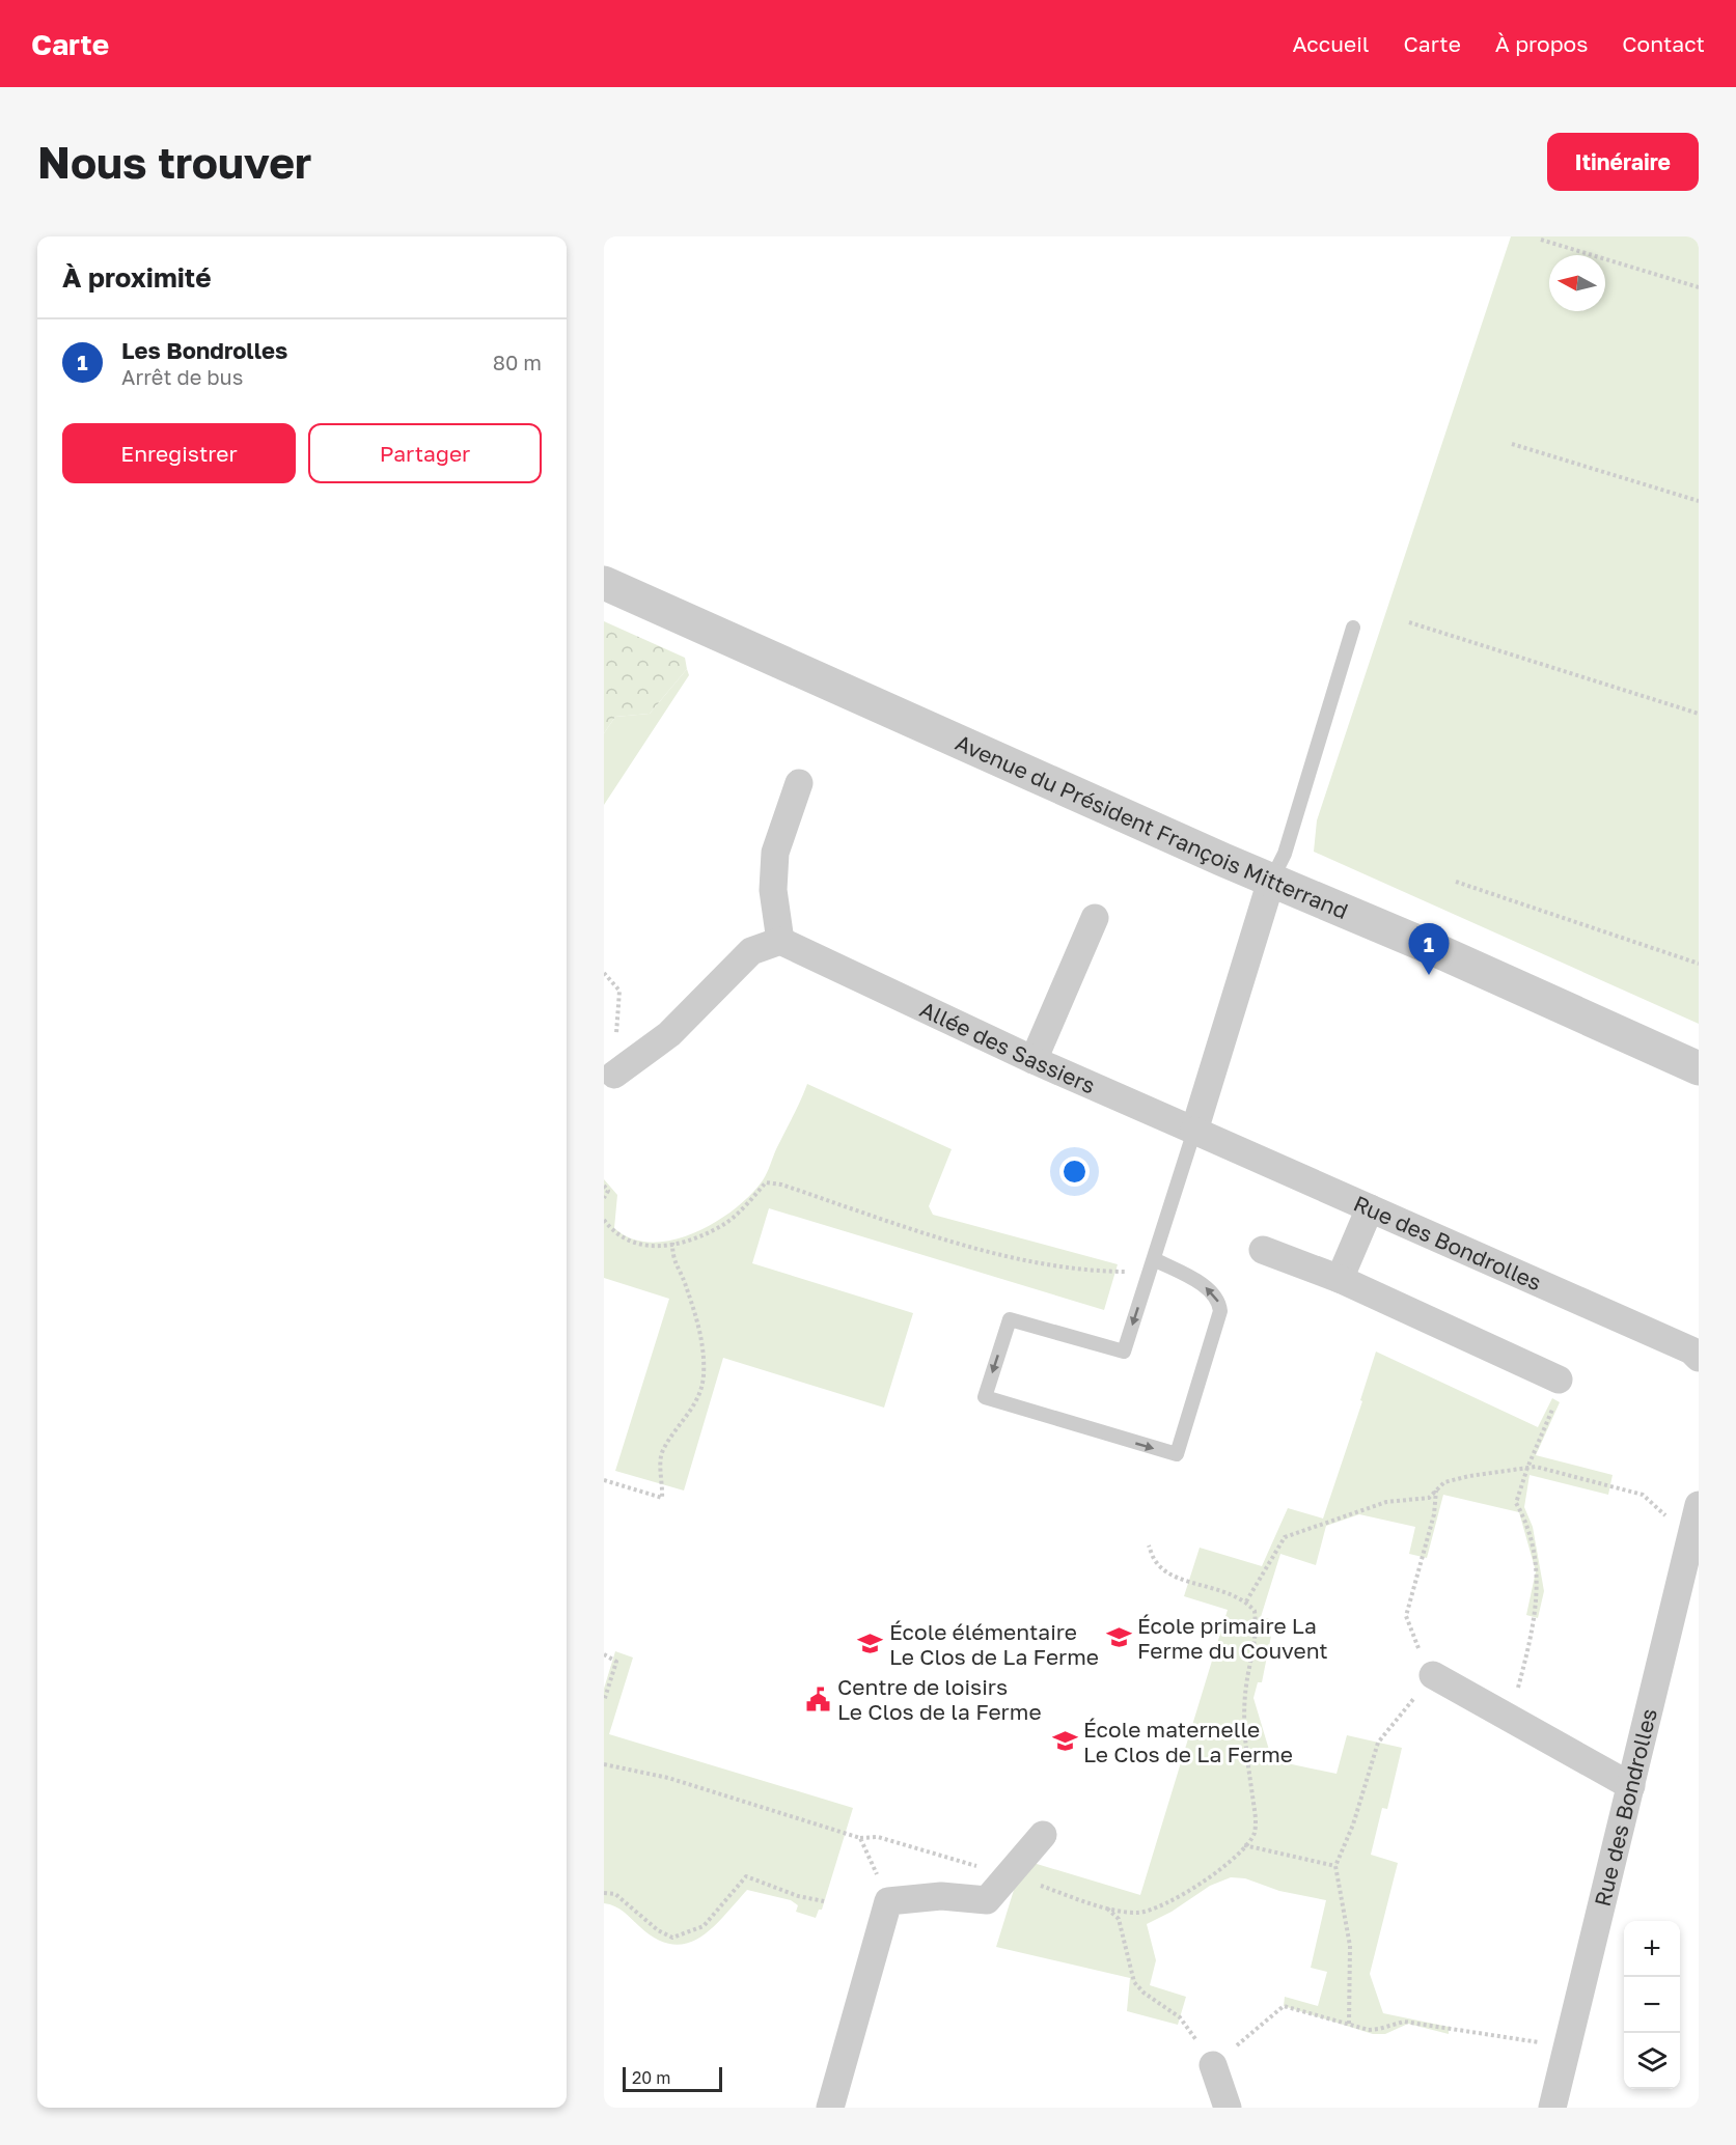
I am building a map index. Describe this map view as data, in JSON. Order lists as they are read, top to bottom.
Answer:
{
  "streets": {
    "street": ["Avenue du Président François Mitterrand", "Allée des Sassiers", "Rue des Bondrolles"]
  },
  "crossings": [
    ["Allée des Sassiers", "Rue des Bondrolles"]
  ],
  "places": {
    "school or university": ["École primaire La Ferme du Couvent", "École élémentaire Le Clos de La Ferme", "École maternelle Le Clos de La Ferme"],
    "public building": ["Centre de loisirs Le Clos de la Ferme"]
  },
  "scale_bar": "20 m",
  "north": "left",
  "page": {
    "header": "Carte",
    "nav": [
      "Accueil",
      "Carte",
      "À propos",
      "Contact"
    ],
    "buttons": [
      "Itinéraire",
      ["Enregistrer", "Partager"]
    ],
    "title": "Nous trouver",
    "heading": "À proximité",
    "list": [
      {
        "mark": "1",
        "name": "Les Bondrolles",
        "note": "Arrêt de bus",
        "value": "80 m"
      }
    ],
    "pins": "1",
    "map_buttons": ["+", "−"],
    "scale": "20 m"
  }
}
